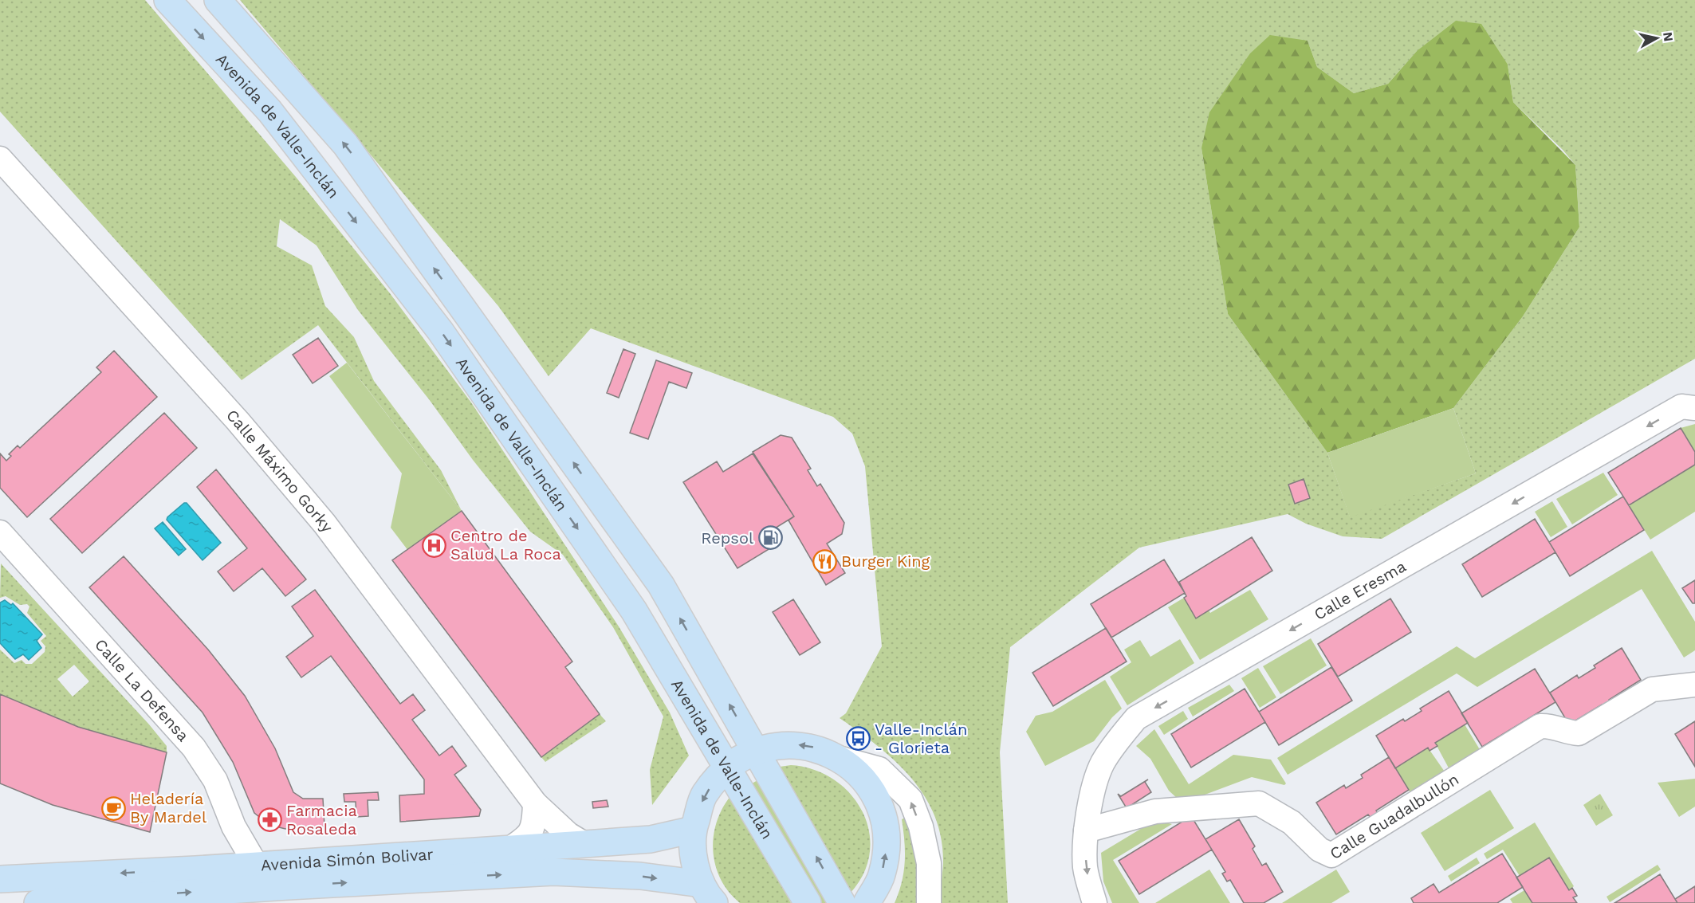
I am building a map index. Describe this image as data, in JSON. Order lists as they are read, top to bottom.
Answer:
{
  "streets": {
    "main road": ["Avenida de Valle-Inclán", "Avenida Simón Bolivar"],
    "street": [
      "Calle Máximo Gorky",
      "Calle Eresma",
      "Calle La Defensa",
      "Calle Guadalbullón"
    ]
  },
  "crossings": [
    ["Calle Máximo Gorky", "Avenida Simón Bolivar"],
    ["Calle Eresma", "Calle Guadalbullón"],
    ["Calle La Defensa", "Avenida Simón Bolivar"]
  ],
  "one_way": ["Calle Eresma"],
  "places": {
    "fuel station": ["Repsol"],
    "hospital": ["Centro de Salud La Roca"],
    "restaurant": ["Burger King"],
    "bus stop": ["Valle-Inclán - Glorieta"],
    "cafe": ["Heladería By Mardel"],
    "pharmacy": ["Farmacia Rosaleda"]
  },
  "north": "right"
}
